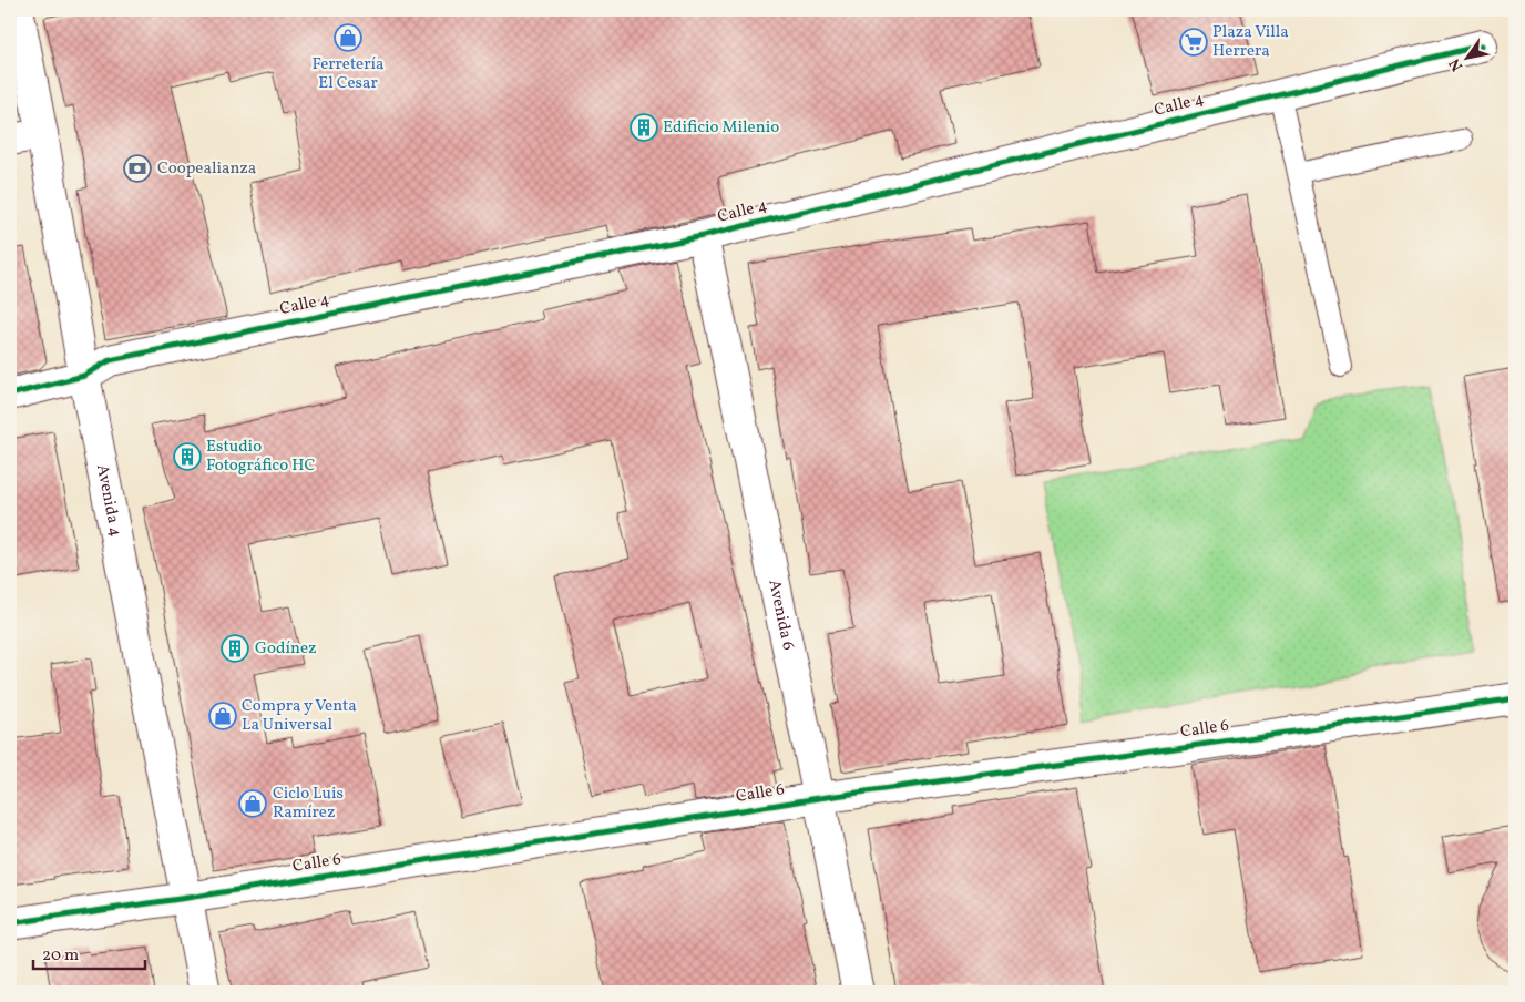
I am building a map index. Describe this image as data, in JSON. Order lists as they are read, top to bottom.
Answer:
{
  "streets": {
    "street": [
      "Calle 4",
      "Avenida 4",
      "Avenida 6",
      "Calle 6"
    ]
  },
  "crossings": [
    ["Calle 4", "Avenida 4"],
    ["Calle 4", "Avenida 6"],
    ["Avenida 4", "Calle 6"],
    ["Avenida 6", "Calle 6"]
  ],
  "places": {
    "shop": ["Ferretería El Cesar", "Compra y Venta La Universal", "Ciclo Luis Ramírez"],
    "supermarket": ["Plaza Villa Herrera"],
    "building": ["Edificio Milenio", "Estudio Fotográfico HC", "Godínez"],
    "bank": ["Coopealianza"]
  },
  "scale_bar": "20 m",
  "north": "bottom left"
}
